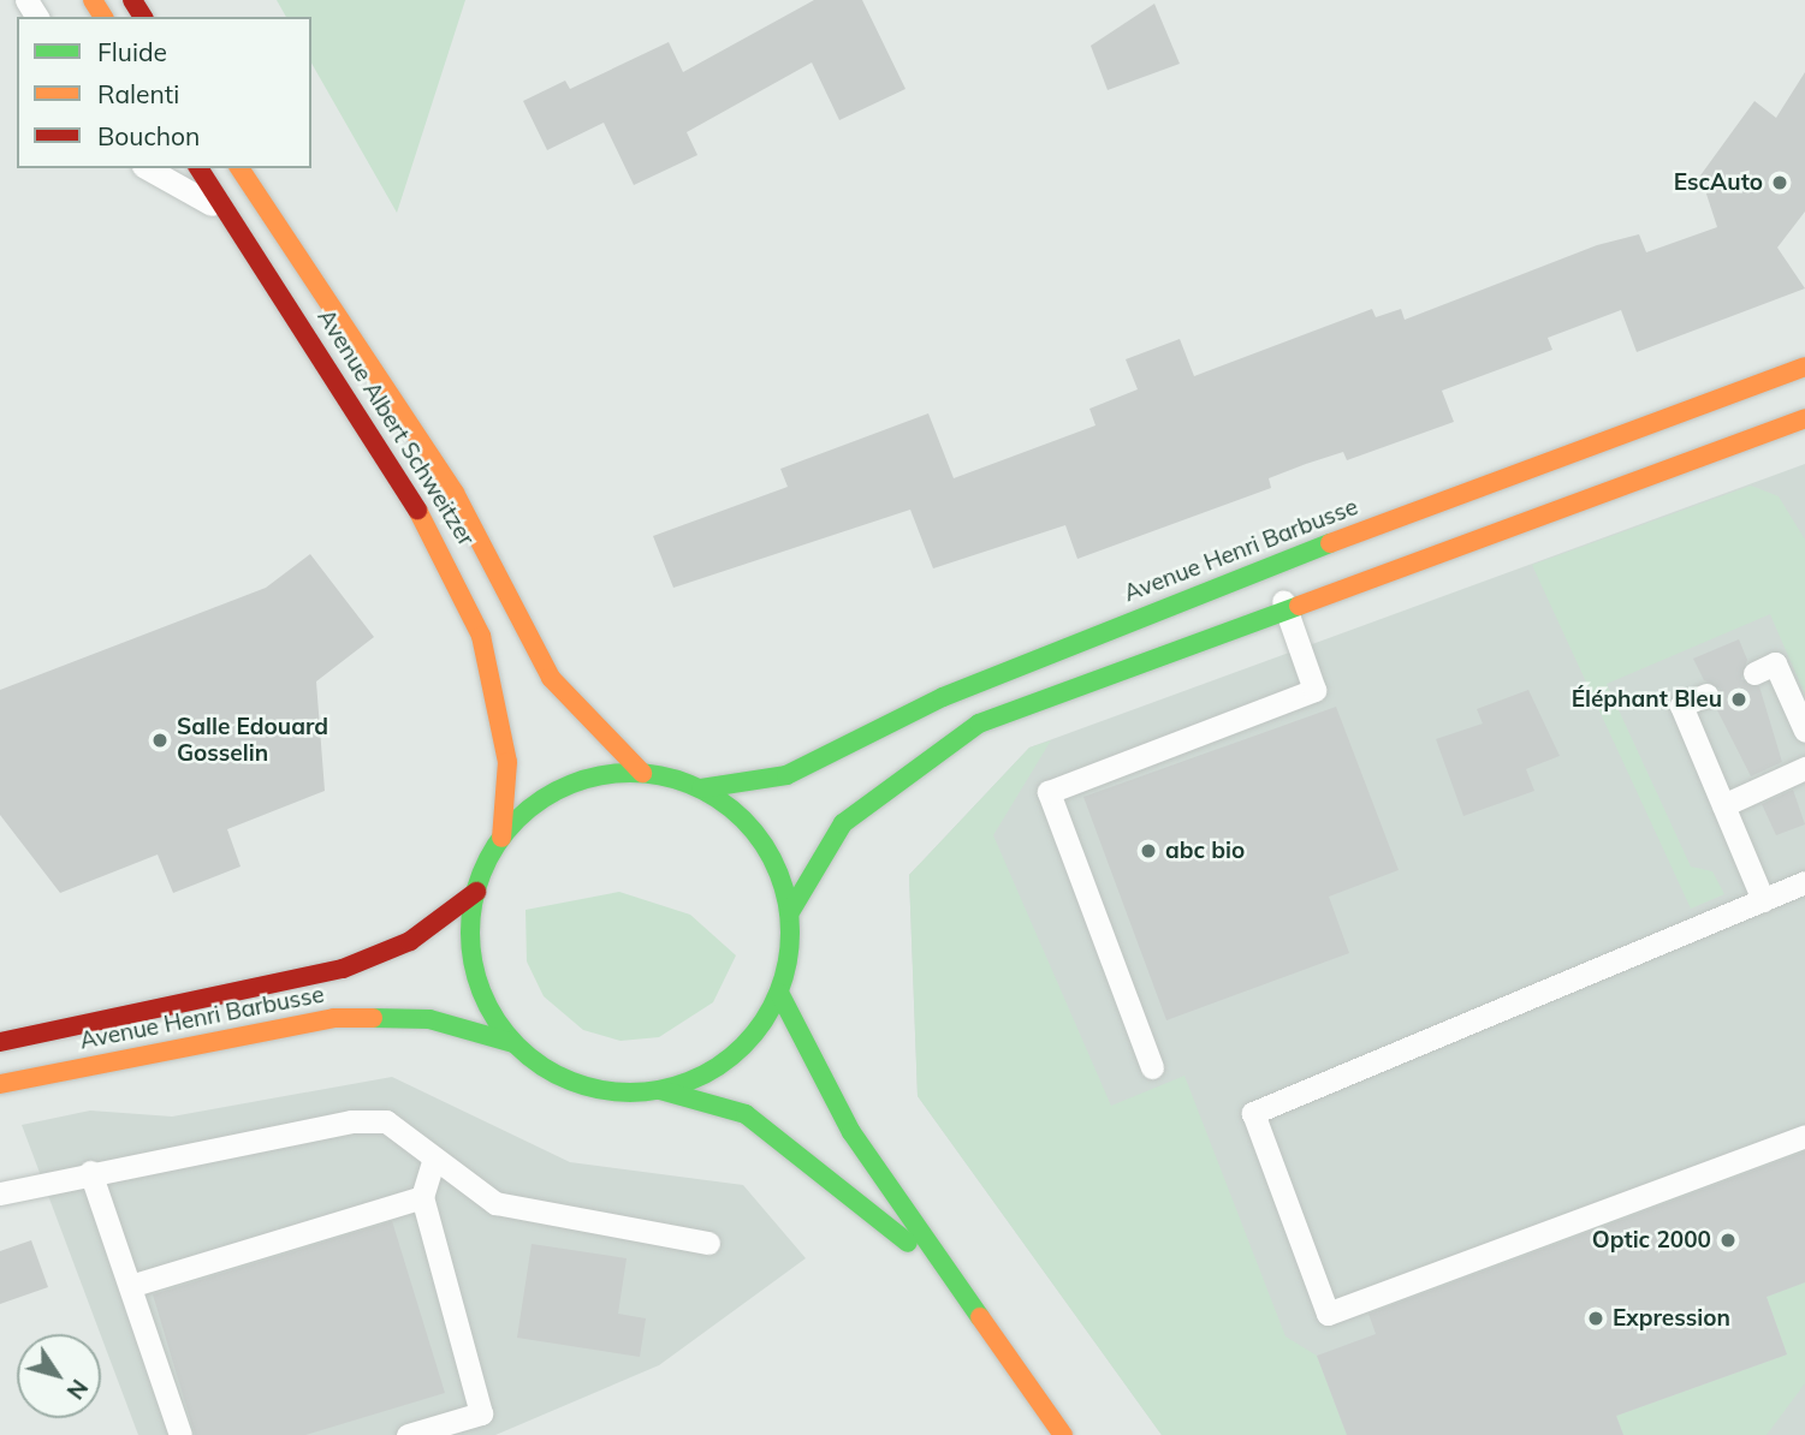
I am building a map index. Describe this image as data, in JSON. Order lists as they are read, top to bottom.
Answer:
{
  "streets": {
    "main road": ["Avenue Albert Schweitzer", "Avenue Henri Barbusse"]
  },
  "places": [
    "EscAuto",
    "Éléphant Bleu",
    "Salle Edouard Gosselin",
    "abc bio",
    "Optic 2000",
    "Expression"
  ],
  "legend": ["Fluide", "Ralenti", "Bouchon"],
  "north": "bottom right"
}
